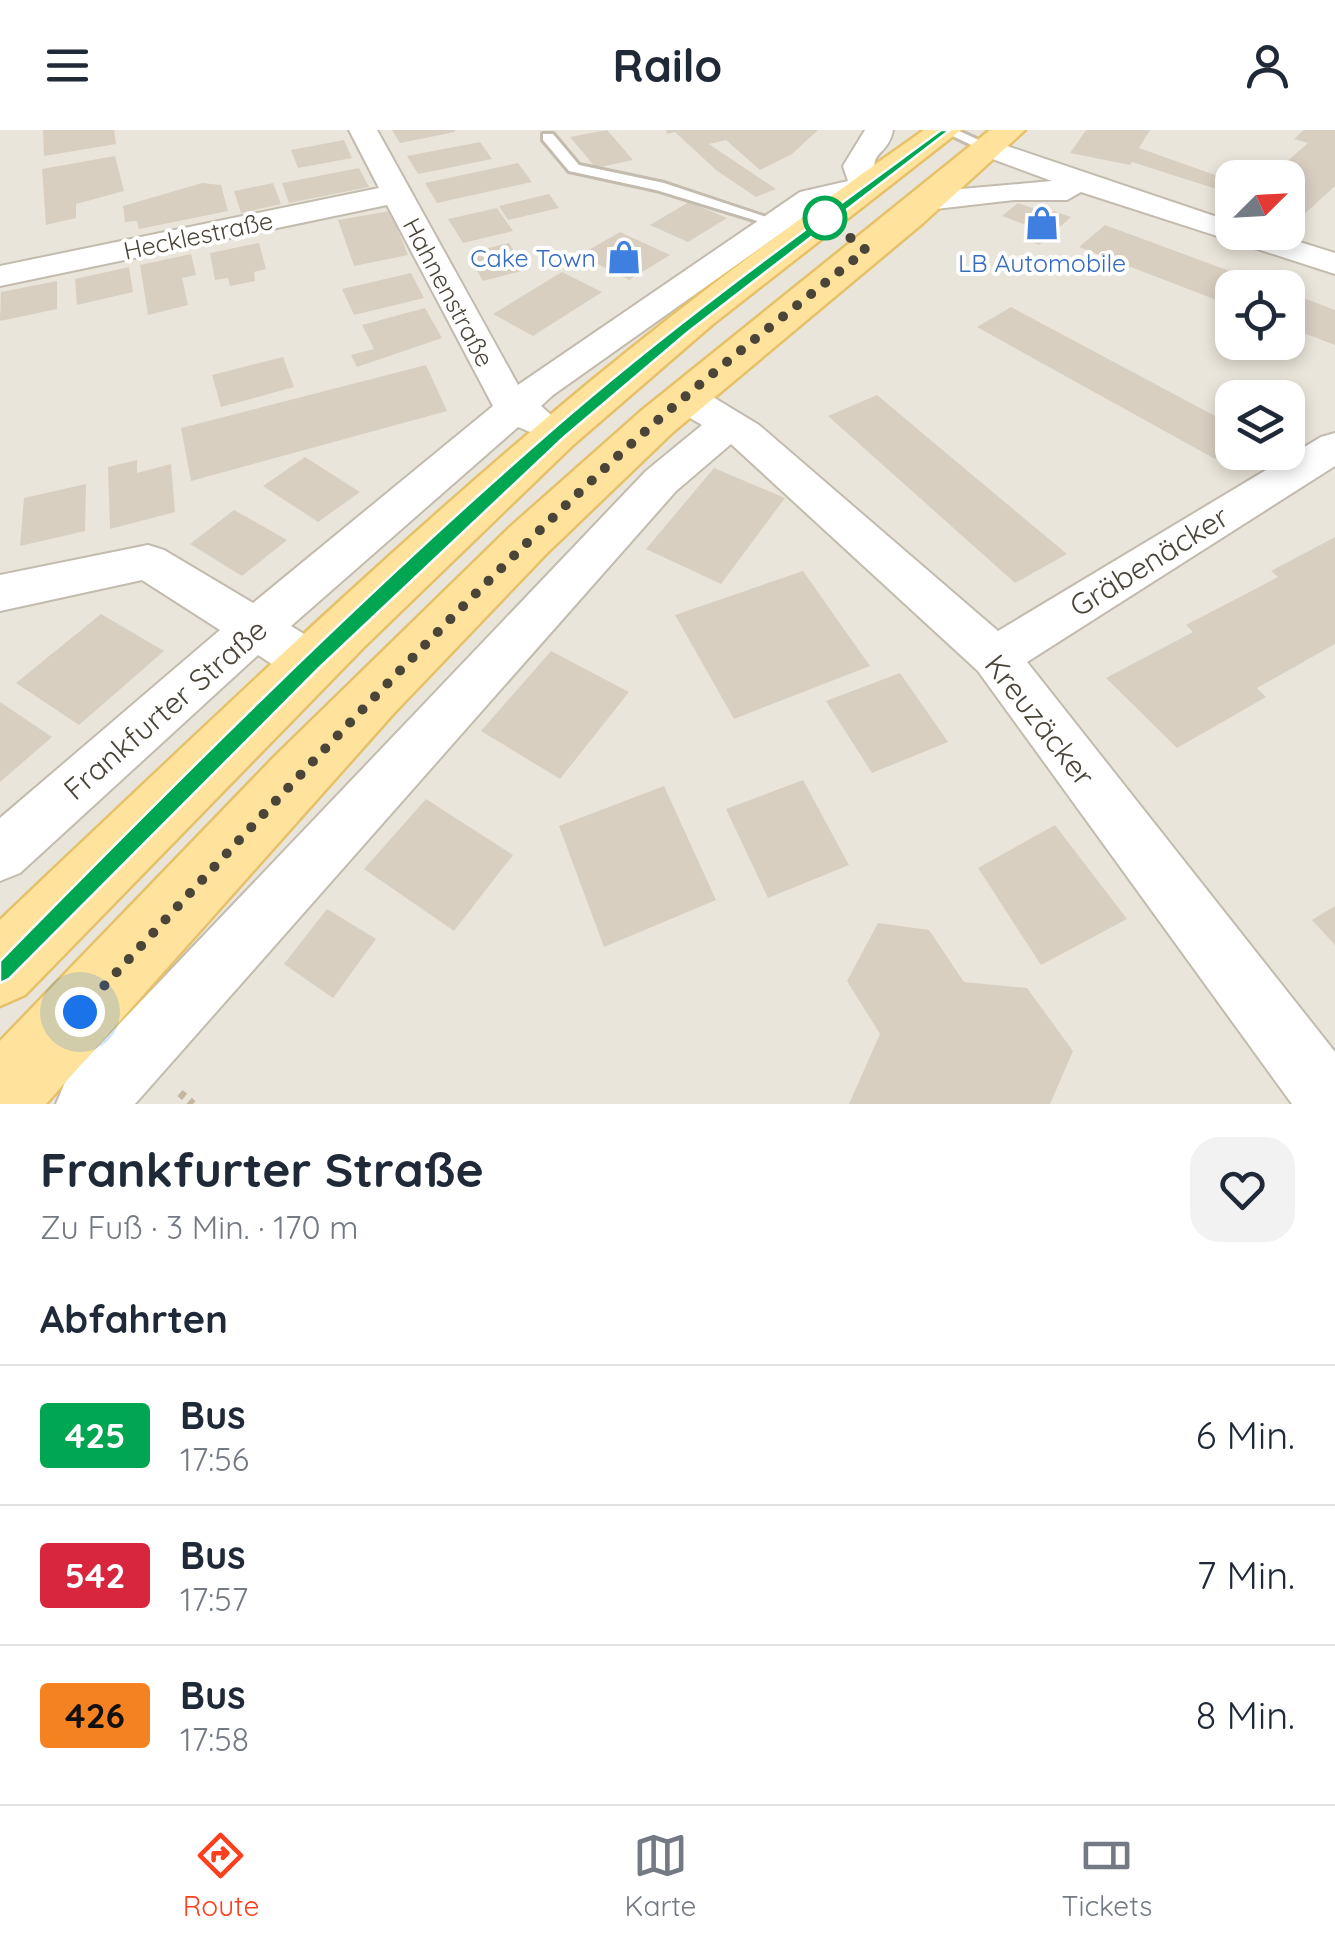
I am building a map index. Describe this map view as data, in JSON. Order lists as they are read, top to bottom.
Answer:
{
  "streets": {
    "main road": ["Frankfurter Straße"],
    "street": [
      "Hecklestraße",
      "Hahnenstraße",
      "Gräbenäcker",
      "Kreuzäcker"
    ]
  },
  "crossings": [
    ["Hecklestraße", "Hahnenstraße"],
    ["Hahnenstraße", "Frankfurter Straße"],
    ["Gräbenäcker", "Kreuzäcker"]
  ],
  "places": {
    "shop": ["LB Automobile", "Cake Town"]
  },
  "lines": ["bus line 425"],
  "north": "top right",
  "page": {
    "header": "Railo",
    "heading": [
      ["Frankfurter Straße", "Zu Fuß · 3 Min. · 170 m"],
      "Abfahrten"
    ],
    "list": [
      {
        "mark": "425",
        "name": "Bus",
        "note": "17:56",
        "value": "6 Min."
      },
      {
        "mark": "542",
        "name": "Bus",
        "note": "17:57",
        "value": "7 Min."
      },
      {
        "mark": "426",
        "name": "Bus",
        "note": "17:58",
        "value": "8 Min."
      }
    ],
    "tabs": ["Route", "Karte", "Tickets"]
  }
}
